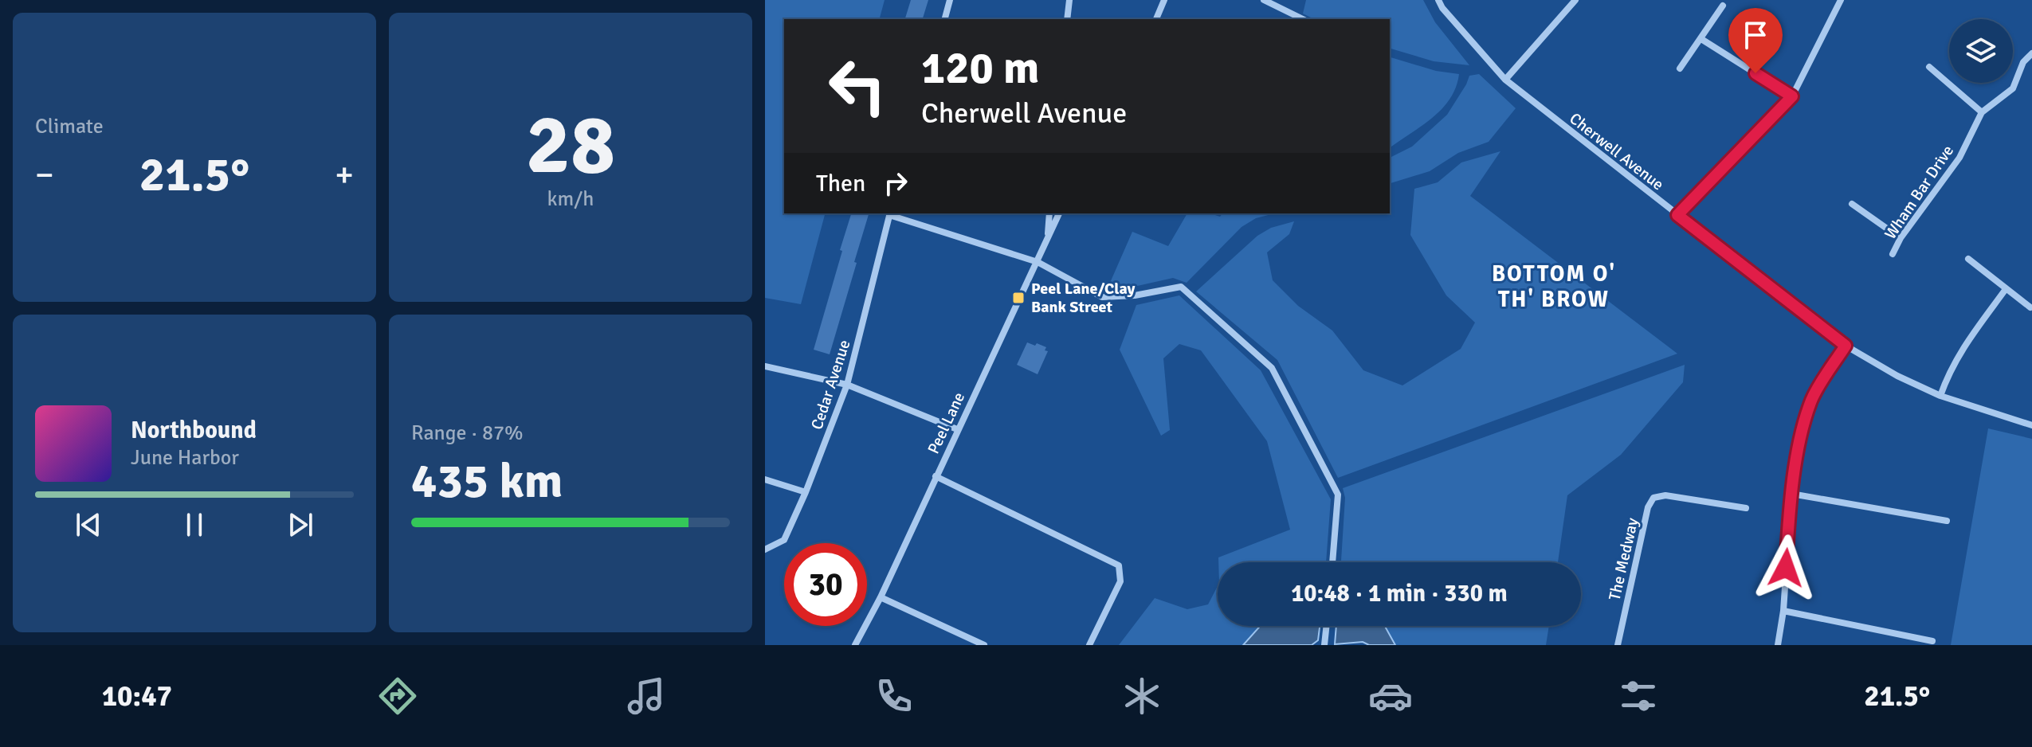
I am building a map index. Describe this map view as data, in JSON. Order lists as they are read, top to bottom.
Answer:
{
  "streets": {
    "street": [
      "Cherwell Avenue",
      "Wham Bar Drive",
      "Cedar Avenue",
      "Peel Lane",
      "The Medway"
    ]
  },
  "districts": ["BOTTOM O' TH' BROW"],
  "places": {
    "transit": ["Peel Lane/Clay Bank Street"]
  },
  "page": {
    "tile": [
      "Climate",
      ["28", "km/h"],
      ["Range · 87%", "435 km"]
    ],
    "turn": ["120 m", "Cherwell Avenue"],
    "heat": ["−", "21.5°", "+"],
    "then": "Then",
    "song": ["Northbound", "June Harbor"],
    "limit": "30",
    "trip": "10:48 · 1 min · 330 m",
    "tabs": ["10:47", "21.5°"]
  }
}
